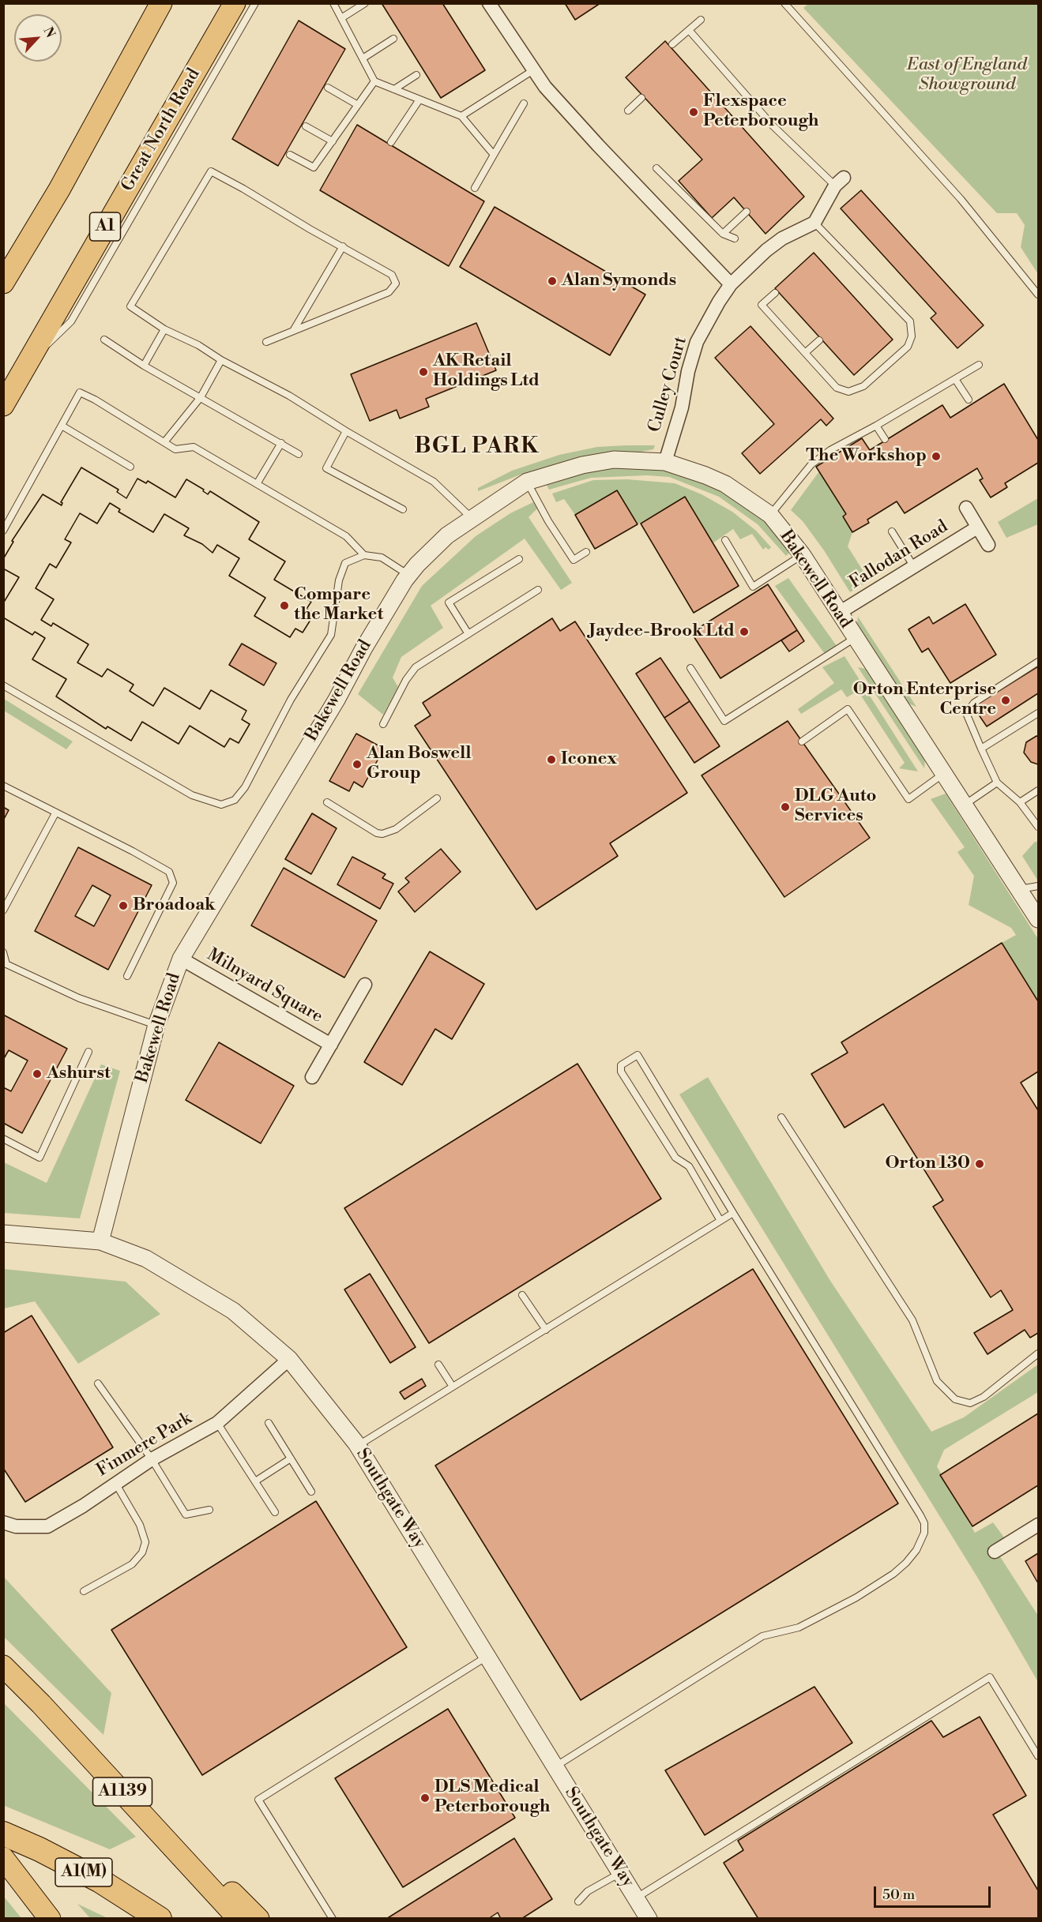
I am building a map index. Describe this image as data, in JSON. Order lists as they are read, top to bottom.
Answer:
{
  "streets": {
    "highway": [
      "Great North Road",
      "A1",
      "A1139",
      "A1(M)"
    ],
    "street": [
      "Culley Court",
      "Fallodan Road",
      "Bakewell Road",
      "Milnyard Square",
      "Finmere Park",
      "Southgate Way"
    ]
  },
  "crossings": [
    ["Culley Court", "Bakewell Road"],
    ["Fallodan Road", "Bakewell Road"],
    ["Bakewell Road", "Milnyard Square"],
    ["Bakewell Road", "Southgate Way"],
    ["Finmere Park", "Southgate Way"]
  ],
  "districts": ["BGL PARK"],
  "parks": ["East of England Showground"],
  "places": [
    "Flexspace Peterborough",
    "Alan Symonds",
    "AK Retail Holdings Ltd",
    "The Workshop",
    "Compare the Market",
    "Jaydee-Brook Ltd",
    "Orton Enterprise Centre",
    "Iconex",
    "Alan Boswell Group",
    "DLG Auto Services",
    "Broadoak",
    "Ashurst",
    "Orton 130",
    "DLS Medical Peterborough"
  ],
  "scale_bar": "50 m",
  "north": "top right"
}
